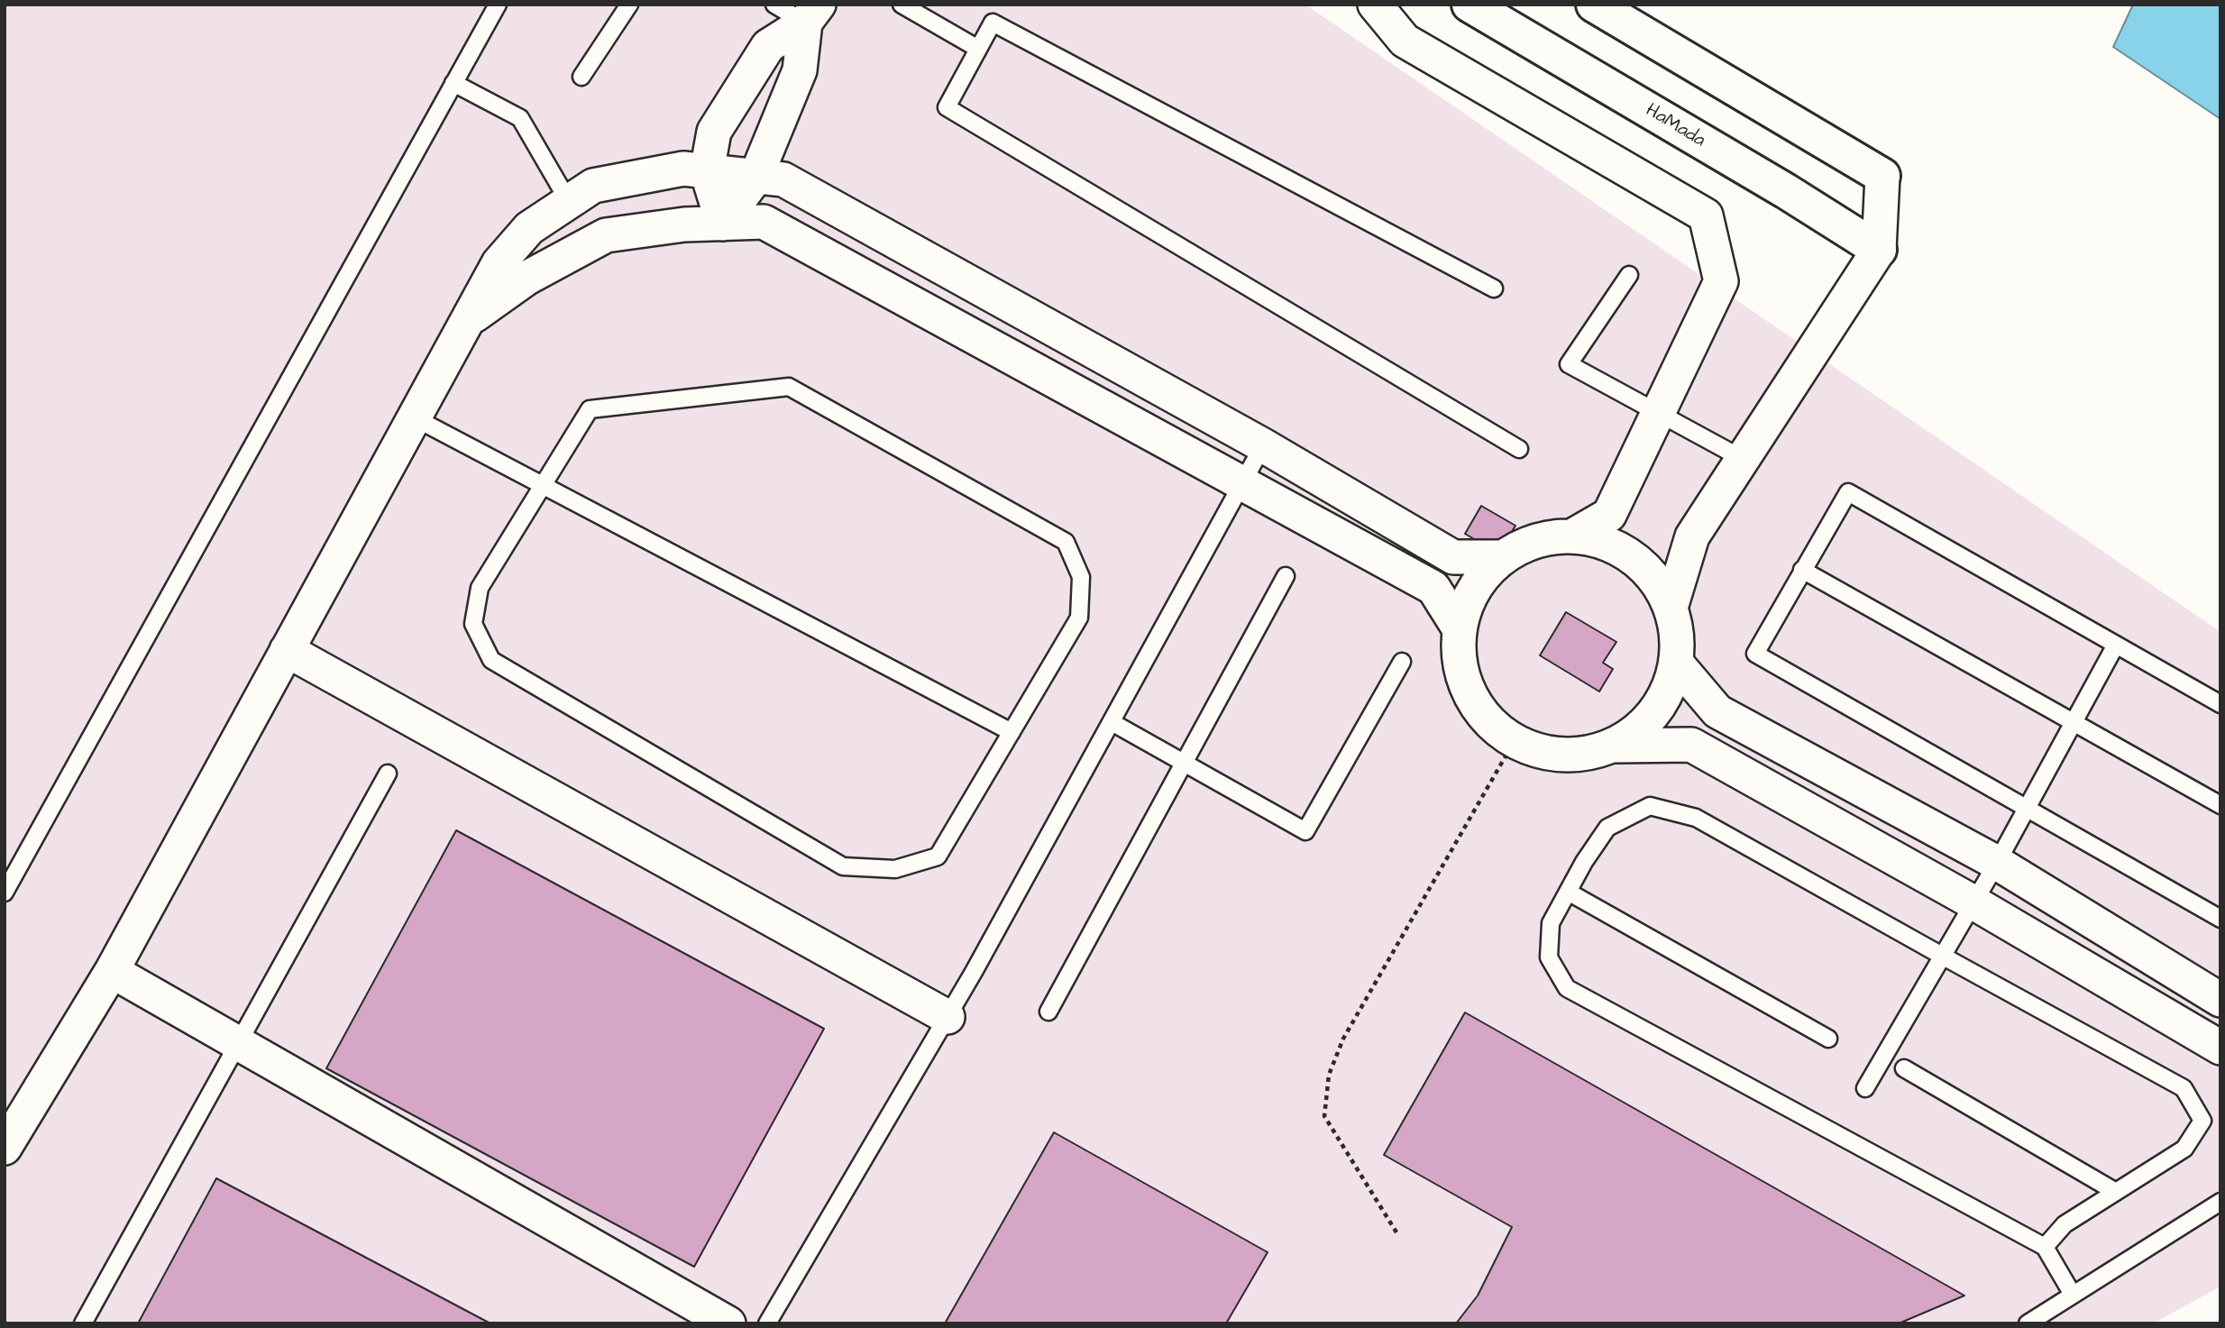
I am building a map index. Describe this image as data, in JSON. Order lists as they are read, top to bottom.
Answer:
{
  "streets": {
    "street": ["HaMada"]
  }
}
